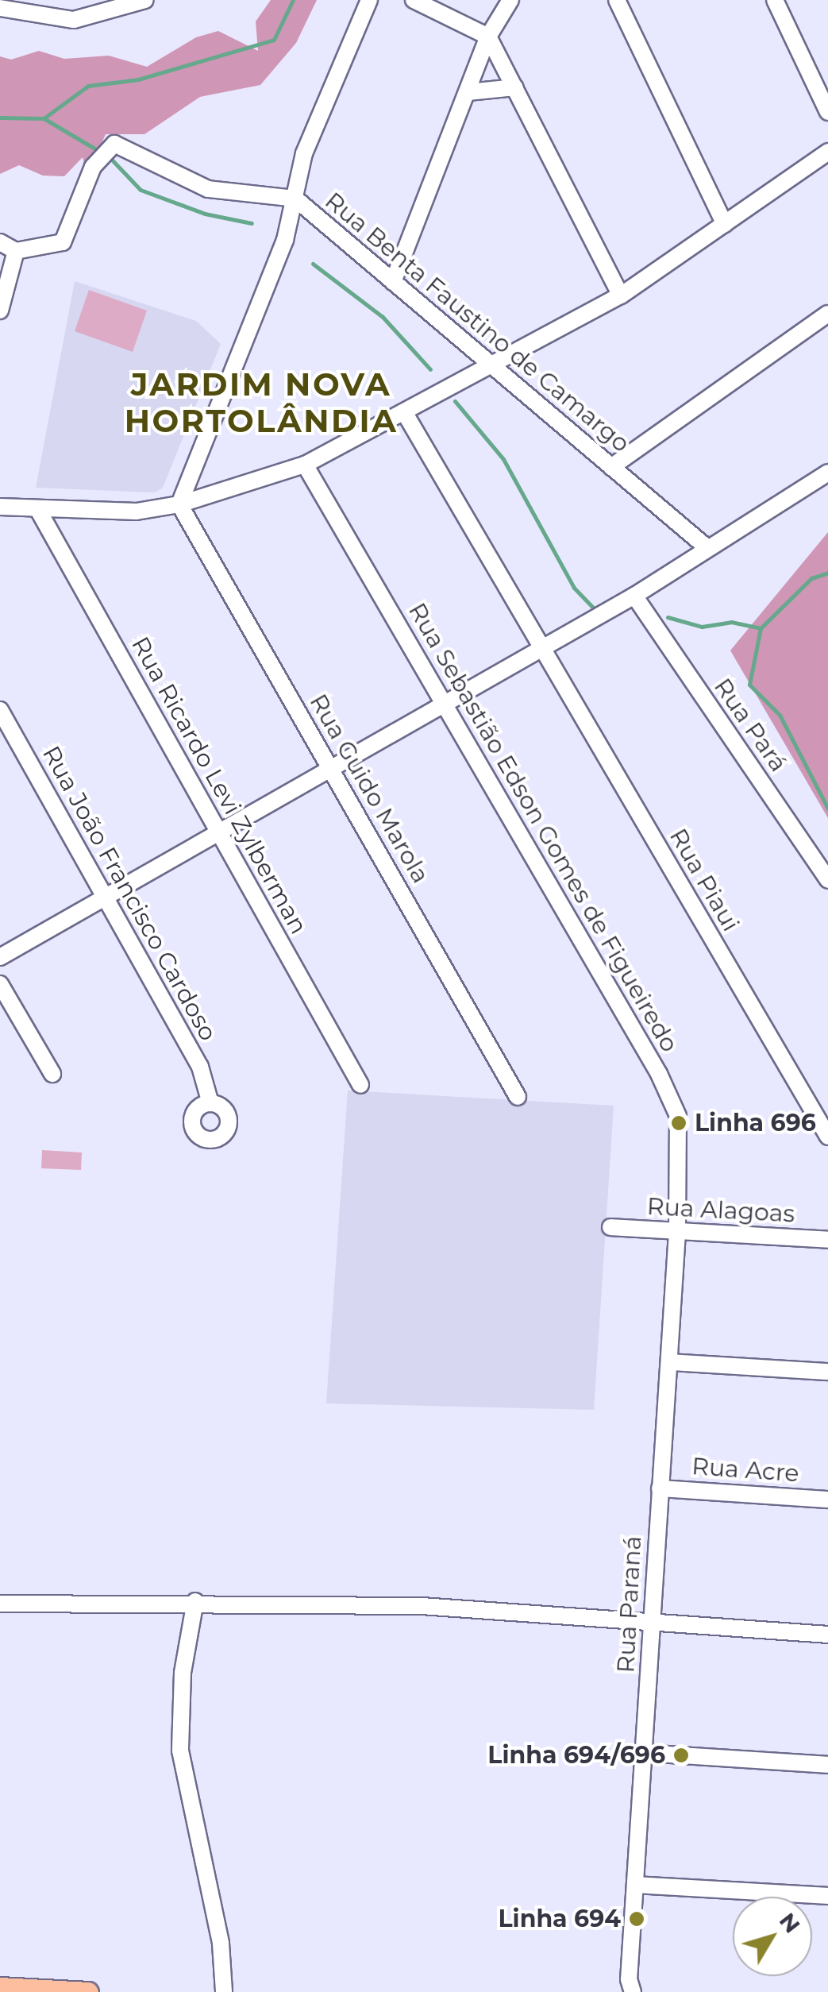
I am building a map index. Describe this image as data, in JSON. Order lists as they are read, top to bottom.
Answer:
{
  "streets": {
    "street": [
      "Rua Benta Faustino de Camargo",
      "Rua Pará",
      "Rua Ricardo Levi Zylberman",
      "Rua Guido Marola",
      "Rua Sebastião Edson Gomes de Figueiredo",
      "Rua Piaui",
      "Rua João Francisco Cardoso",
      "Rua Alagoas",
      "Rua Acre",
      "Rua Paraná"
    ]
  },
  "crossings": [
    ["Rua Sebastião Edson Gomes de Figueiredo", "Rua Alagoas"],
    ["Rua Sebastião Edson Gomes de Figueiredo", "Rua Paraná"],
    ["Rua Alagoas", "Rua Paraná"],
    ["Rua Acre", "Rua Paraná"]
  ],
  "districts": ["JARDIM NOVA HORTOLÂNDIA"],
  "places": ["Linha 696", "Linha 694/696", "Linha 694"],
  "north": "top right"
}
